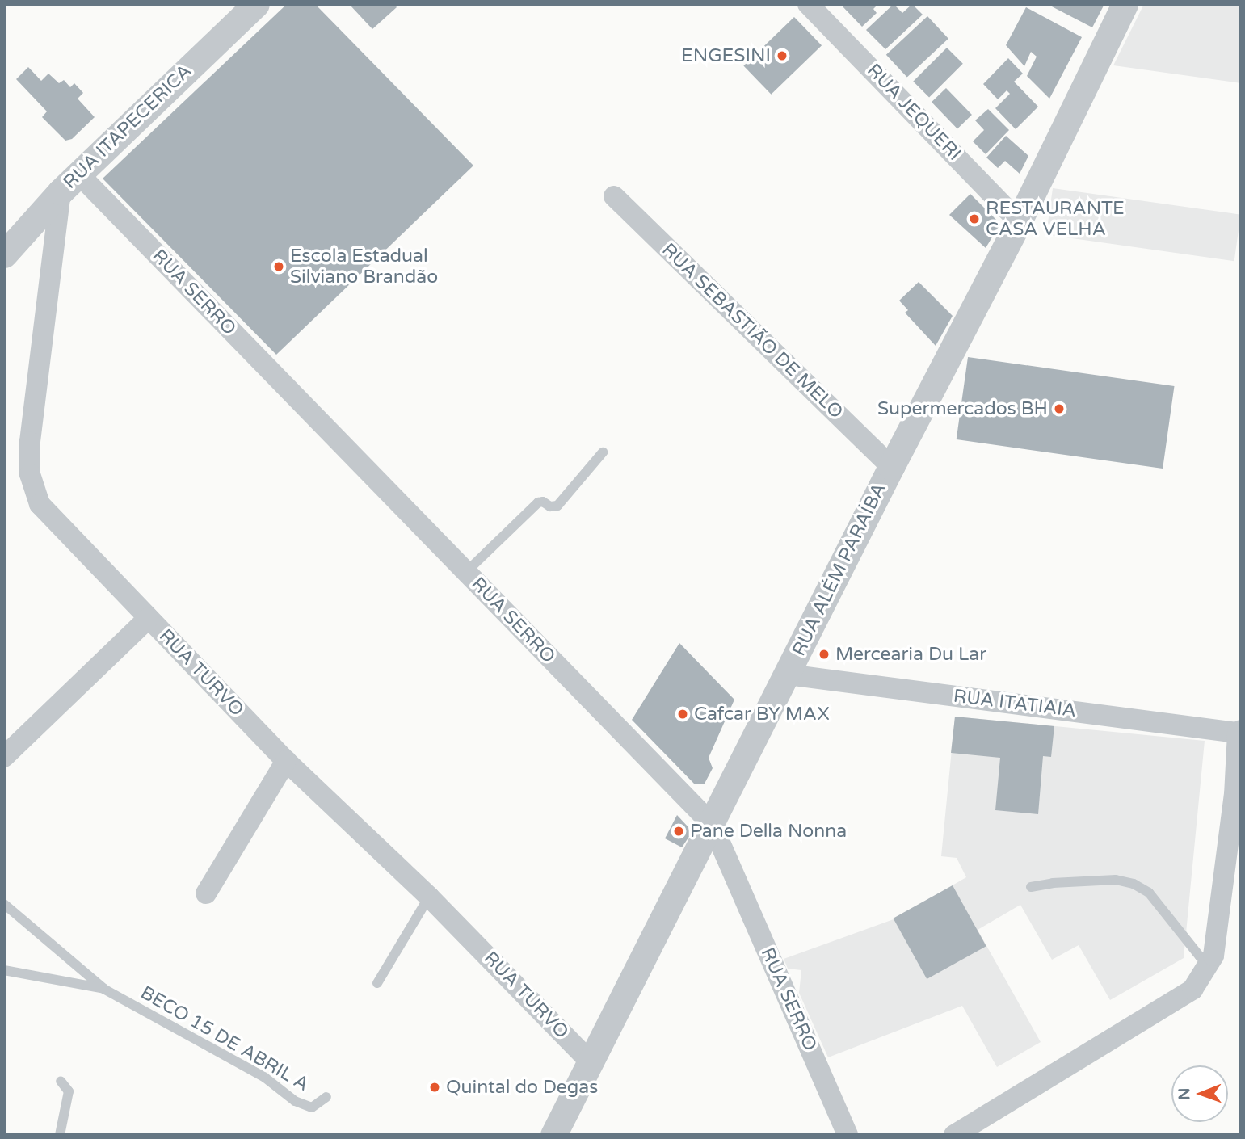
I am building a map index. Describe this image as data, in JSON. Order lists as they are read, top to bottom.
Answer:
{
  "streets": {
    "street": [
      "RUA JEQUERI",
      "RUA ITAPECERICA",
      "RUA SERRO",
      "RUA SEBASTIÃO DE MELO",
      "RUA ALÉM PARAÍBA",
      "RUA TURVO",
      "RUA ITATIAIA"
    ],
    "lane": ["BECO 15 DE ABRIL A"]
  },
  "crossings": [
    ["RUA JEQUERI", "RUA ALÉM PARAÍBA"],
    ["RUA ITAPECERICA", "RUA SERRO"],
    ["RUA ITAPECERICA", "RUA TURVO"],
    ["RUA SERRO", "RUA ALÉM PARAÍBA"],
    ["RUA SERRO", "RUA TURVO"],
    ["RUA SEBASTIÃO DE MELO", "RUA ALÉM PARAÍBA"],
    ["RUA ALÉM PARAÍBA", "RUA TURVO"],
    ["RUA ALÉM PARAÍBA", "RUA ITATIAIA"]
  ],
  "places": [
    "ENGESINI",
    "RESTAURANTE CASA VELHA",
    "Escola Estadual Silviano Brandão",
    "Supermercados BH",
    "Mercearia Du Lar",
    "Cafcar BY MAX",
    "Pane Della Nonna",
    "Quintal do Degas"
  ],
  "north": "left"
}
